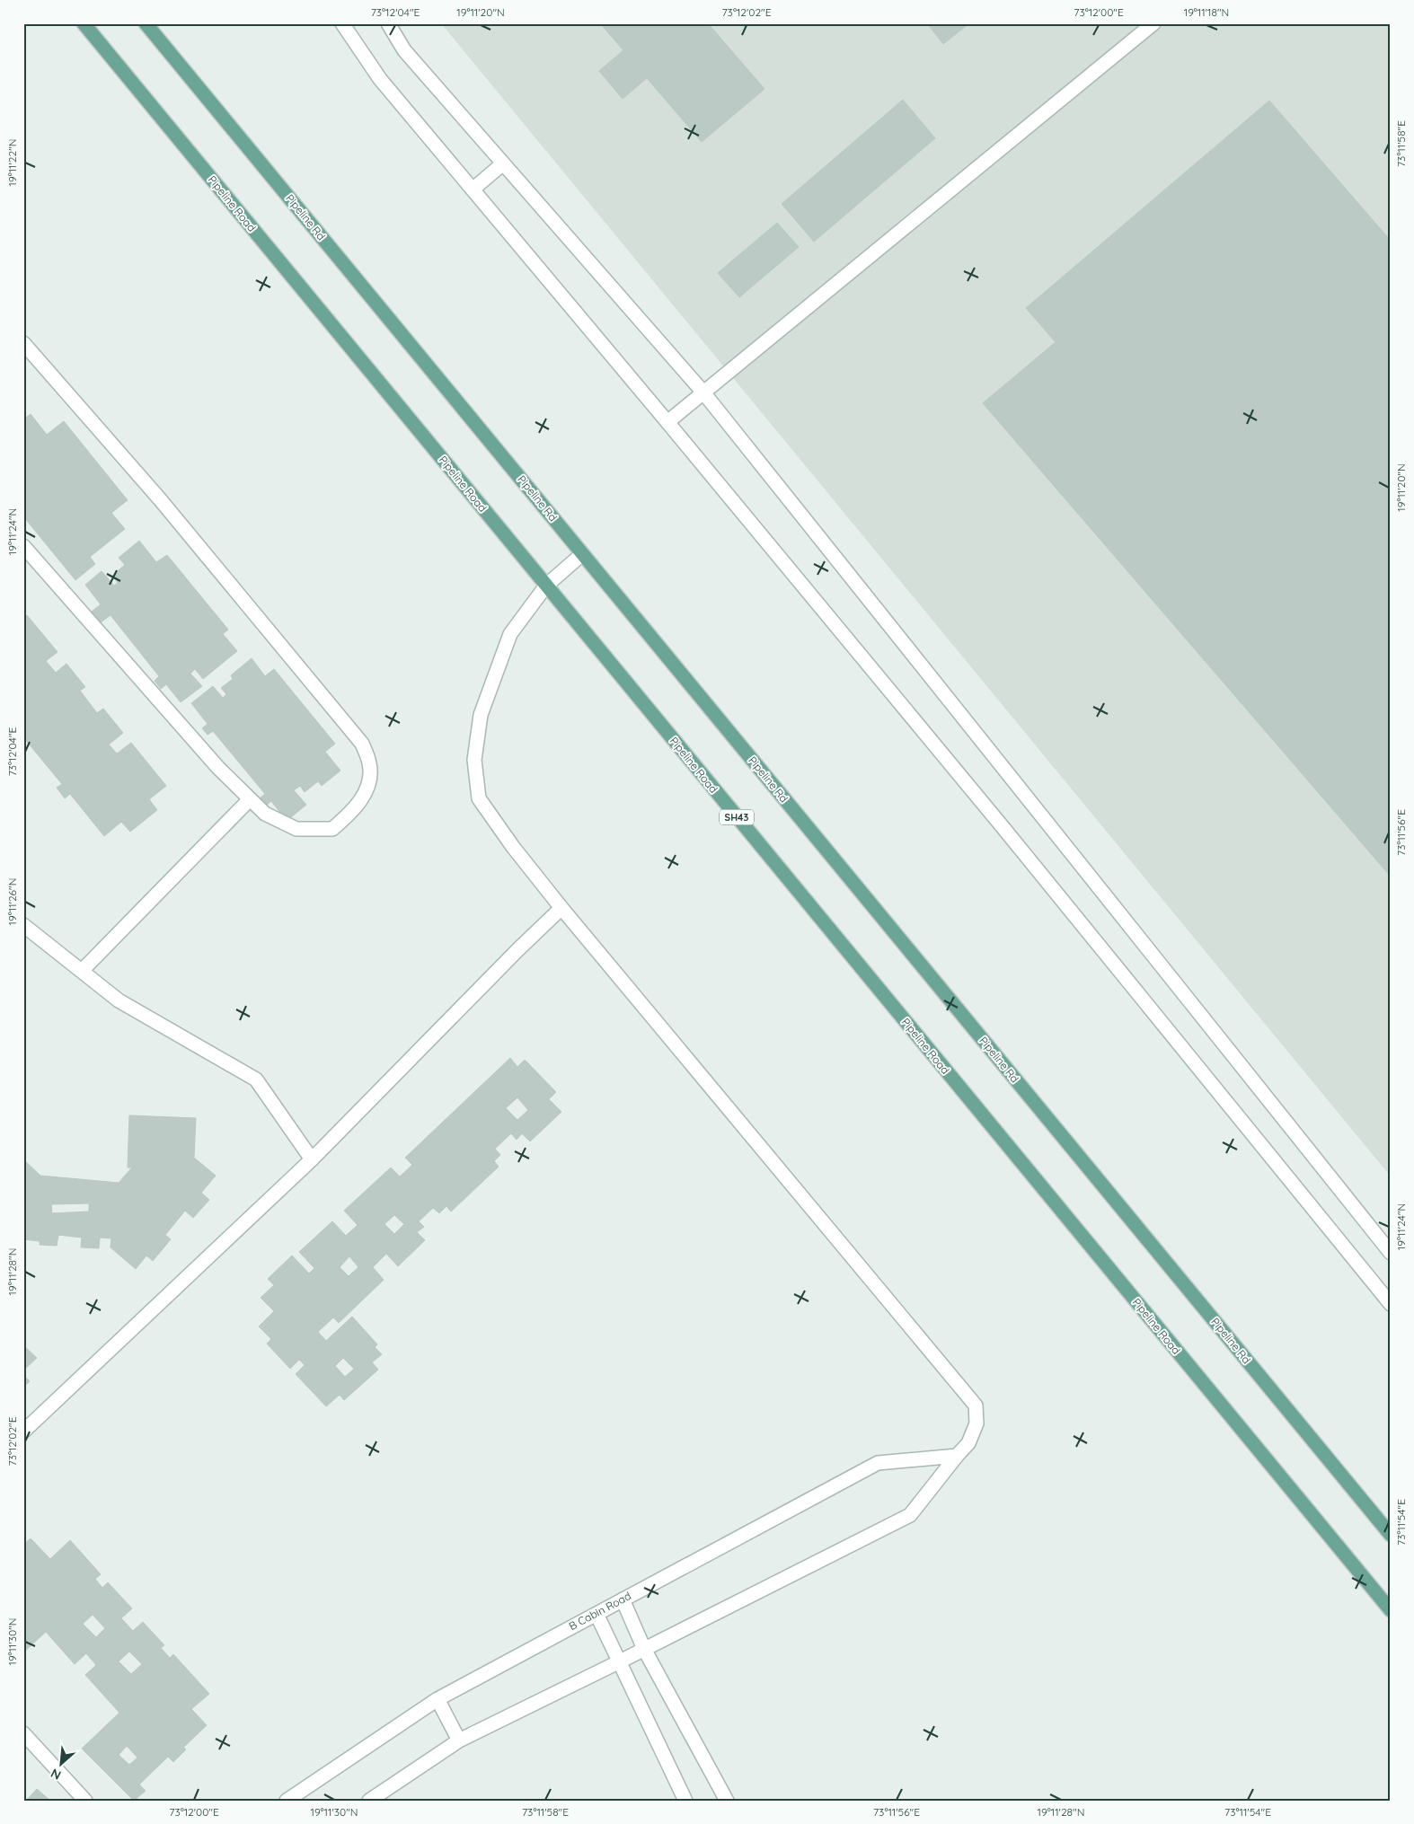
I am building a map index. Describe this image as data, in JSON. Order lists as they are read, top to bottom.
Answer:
{
  "streets": {
    "main road": ["Pipeline Road", "Pipeline Rd", "SH43"],
    "street": ["B Cabin Road"]
  },
  "north": "bottom left",
  "coordinates": [
    "73°12'04\"E",
    "19°11'20\"N",
    "73°12'02\"E",
    "73°12'00\"E",
    "19°11'18\"N",
    "73°11'58\"E",
    "19°11'22\"N",
    "19°11'24\"N",
    "73°11'56\"E",
    "19°11'26\"N",
    "19°11'28\"N",
    "73°11'54\"E",
    "19°11'30\"N"
  ]
}
